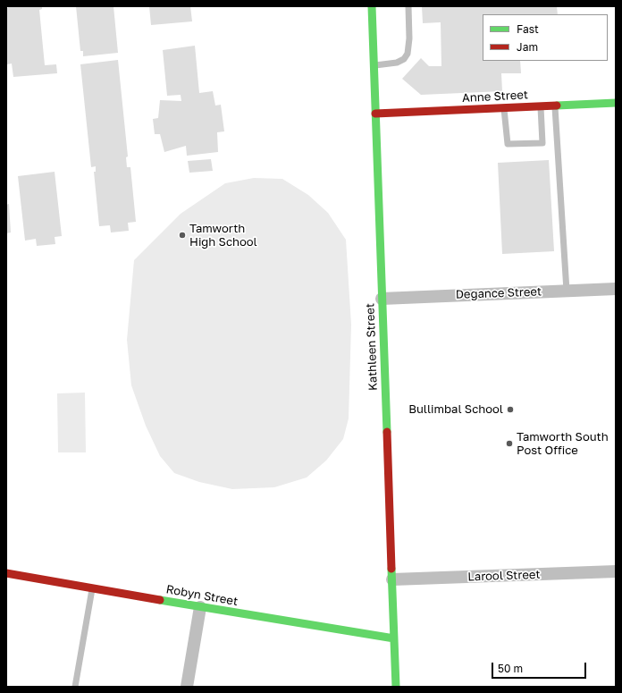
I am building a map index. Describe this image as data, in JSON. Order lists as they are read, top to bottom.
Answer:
{
  "streets": {
    "street": [
      "Anne Street",
      "Degance Street",
      "Kathleen Street",
      "Larool Street",
      "Robyn Street"
    ]
  },
  "crossings": [
    ["Anne Street", "Kathleen Street"],
    ["Degance Street", "Kathleen Street"],
    ["Kathleen Street", "Larool Street"],
    ["Kathleen Street", "Robyn Street"]
  ],
  "places": ["Tamworth High School", "Bullimbal School", "Tamworth South Post Office"],
  "legend": ["Fast", "Jam"],
  "scale_bar": "50 m"
}
